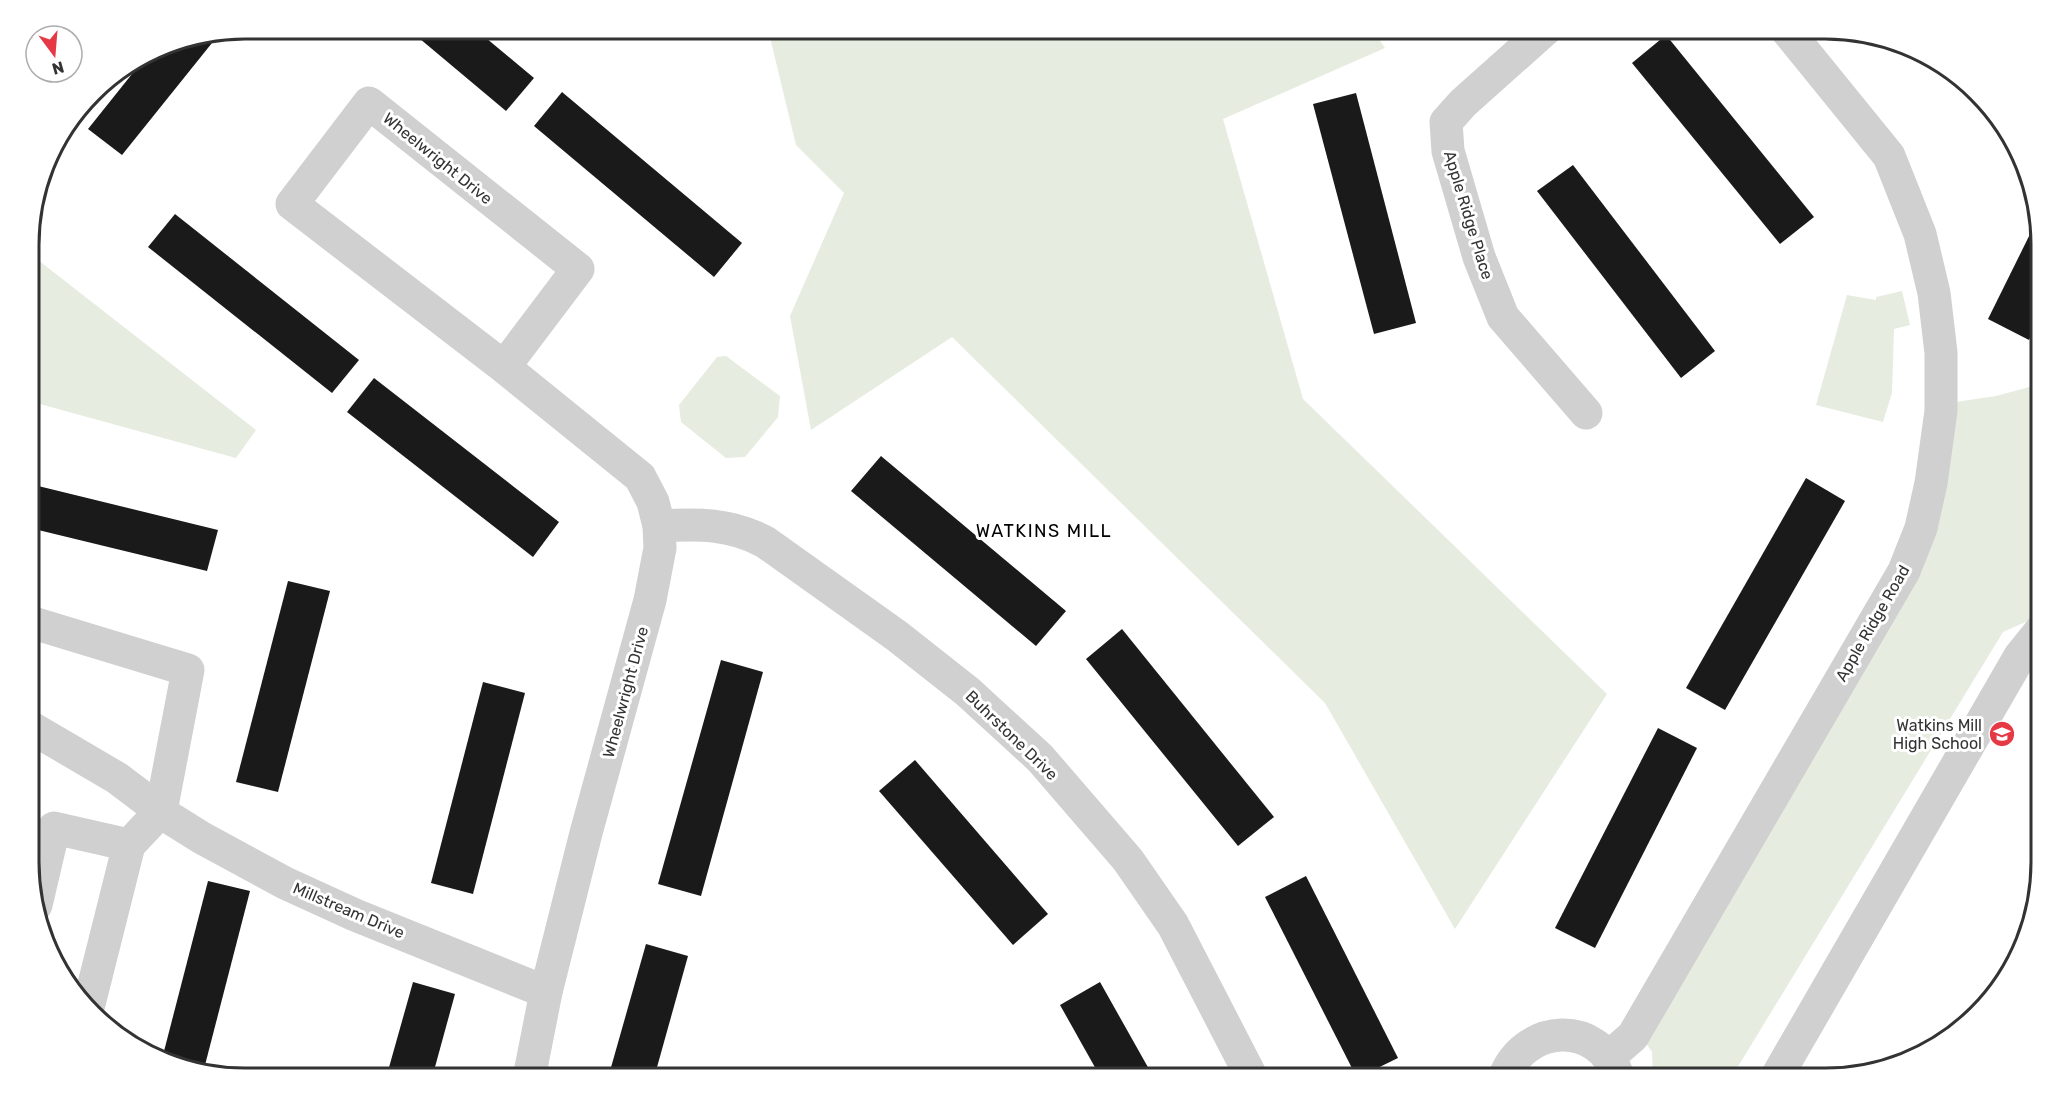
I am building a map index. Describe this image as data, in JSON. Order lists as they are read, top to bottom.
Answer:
{
  "streets": {
    "street": [
      "Wheelwright Drive",
      "Apple Ridge Place",
      "Apple Ridge Road",
      "Buhrstone Drive",
      "Millstream Drive"
    ]
  },
  "crossings": [
    ["Wheelwright Drive", "Buhrstone Drive"],
    ["Wheelwright Drive", "Millstream Drive"]
  ],
  "districts": ["WATKINS MILL"],
  "places": {
    "school or university": ["Watkins Mill High School"]
  },
  "north": "bottom"
}
